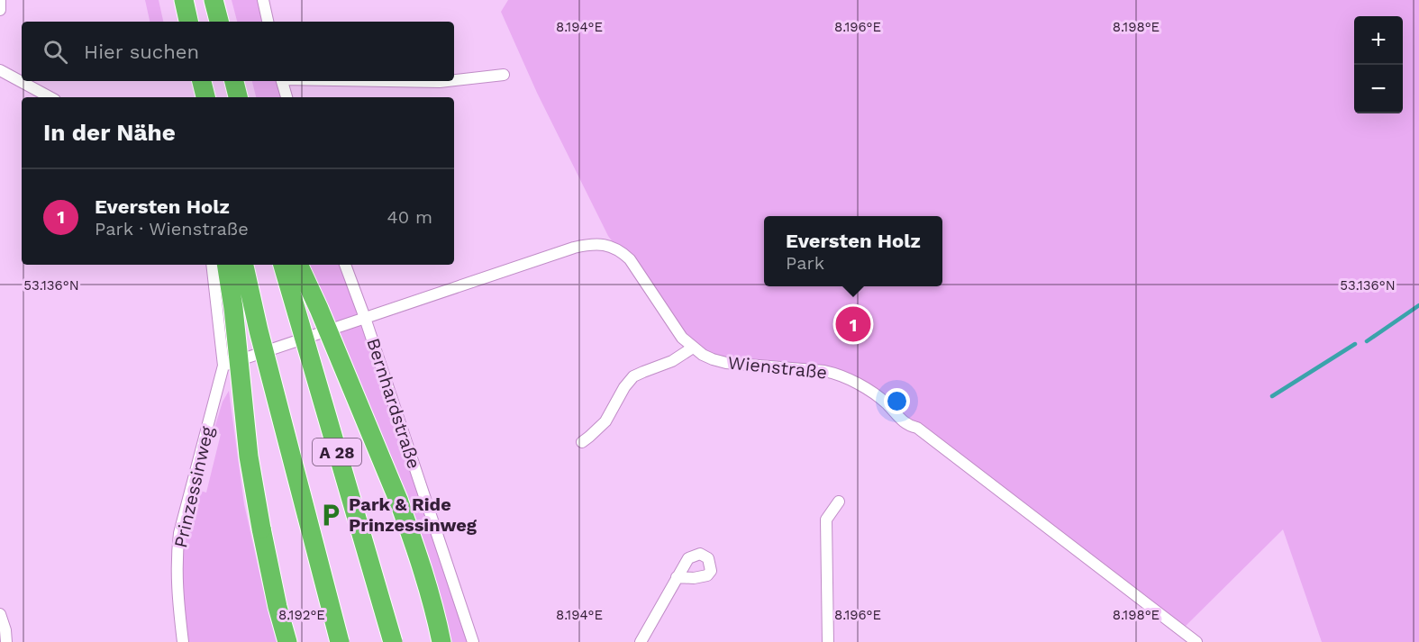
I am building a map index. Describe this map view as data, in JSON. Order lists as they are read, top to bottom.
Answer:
{
  "streets": {
    "highway": ["A 28"],
    "street": ["Wienstraße", "Bernhardstraße", "Prinzessinweg"]
  },
  "crossings": [
    ["Wienstraße", "Bernhardstraße"]
  ],
  "places": {
    "parking": ["Park & Ride Prinzessinweg"]
  },
  "page": {
    "map_buttons": ["+", "−"],
    "search": "Hier suchen",
    "heading": "In der Nähe",
    "list": [
      {
        "mark": "1",
        "name": "Eversten Holz",
        "note": "Park · Wienstraße",
        "value": "40 m"
      }
    ],
    "popup": ["Eversten Holz", "Park"],
    "pins": "1"
  },
  "coordinates": [
    "8.194°E",
    "8.196°E",
    "8.198°E",
    "53.136°N",
    "8.192°E"
  ]
}
